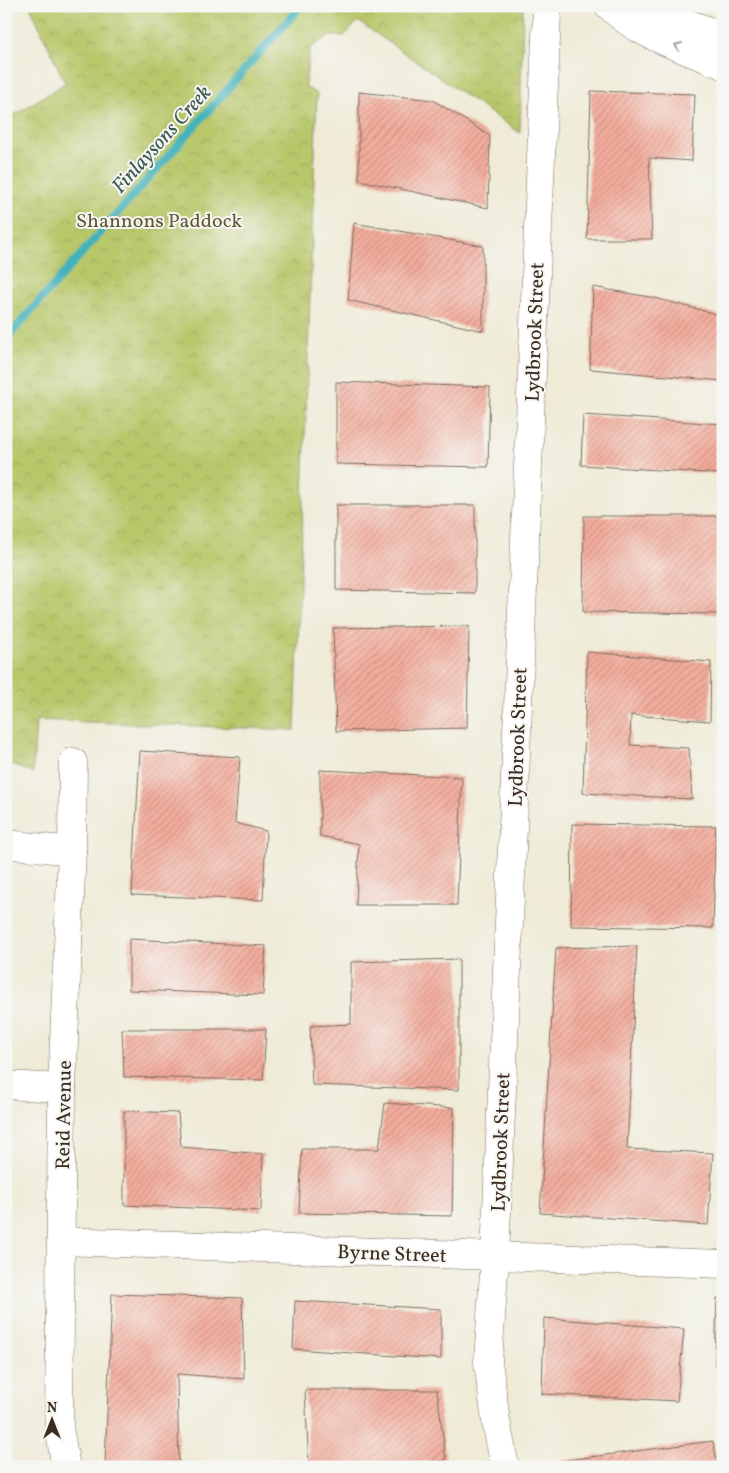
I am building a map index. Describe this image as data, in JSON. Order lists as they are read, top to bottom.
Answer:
{
  "streets": {
    "street": ["Lydbrook Street", "Reid Avenue", "Byrne Street"]
  },
  "crossings": [
    ["Lydbrook Street", "Byrne Street"],
    ["Reid Avenue", "Byrne Street"]
  ],
  "water": ["Finlaysons Creek"],
  "parks": ["Shannons Paddock"],
  "north": "top"
}
